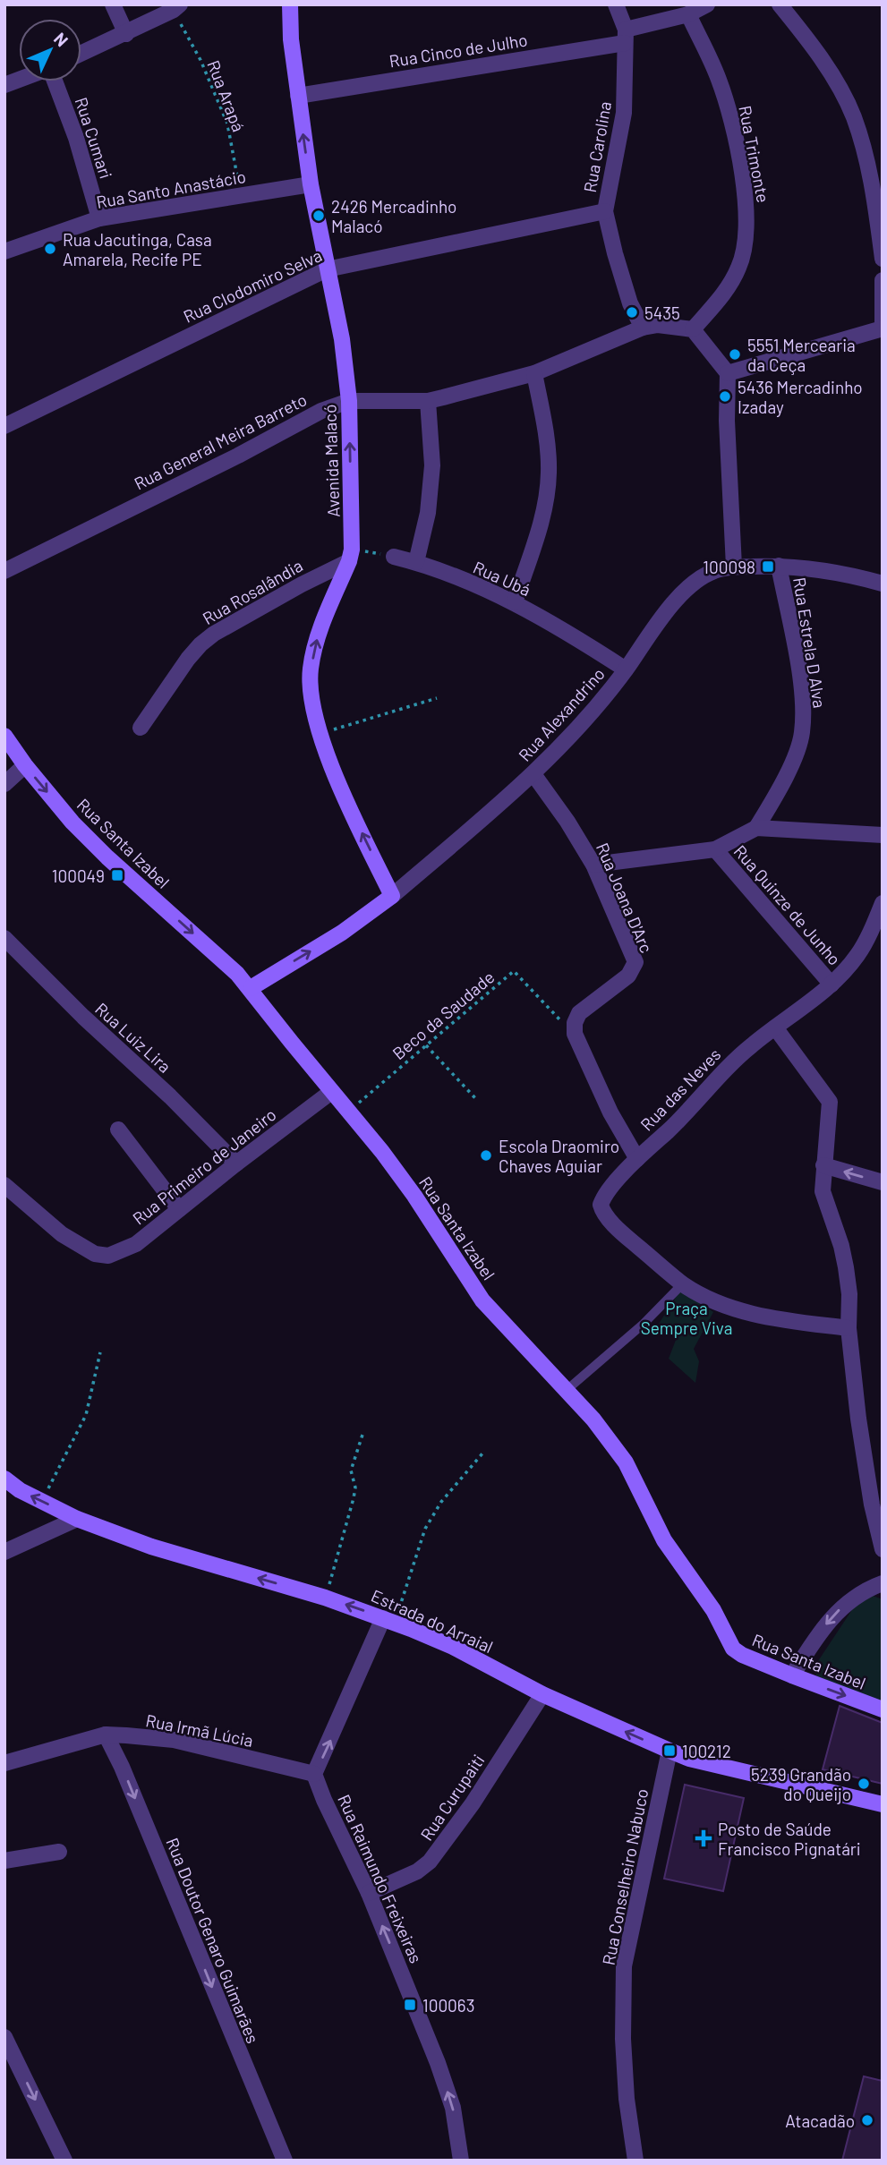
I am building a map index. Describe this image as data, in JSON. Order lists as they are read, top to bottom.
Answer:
{
  "streets": {
    "street": [
      "Rua Cinco de Julho",
      "Rua Cumari",
      "Rua Carolina",
      "Rua Trimonte",
      "Rua Santo Anastácio",
      "Rua Clodomiro Selva",
      "Rua General Meira Barreto",
      "Avenida Malacó",
      "Rua Ubá",
      "Rua Rosalândia",
      "Rua Estrela D Alva",
      "Rua Alexandrino",
      "Rua Santa Izabel",
      "Rua Joana D'Arc",
      "Rua Quinze de Junho",
      "Rua Luiz Lira",
      "Rua das Neves",
      "Rua Primeiro de Janeiro",
      "Estrada do Arraial",
      "Rua Irmã Lúcia",
      "Rua Curupaiti",
      "Rua Conselheiro Nabuco",
      "Rua Raimundo Freixeiras",
      "Rua Doutor Genaro Guimarães"
    ],
    "path": ["Rua Arapá", "Beco da Saudade"]
  },
  "crossings": [
    ["Rua Cinco de Julho", "Rua Carolina"],
    ["Rua Cinco de Julho", "Rua Trimonte"],
    ["Rua Cinco de Julho", "Avenida Malacó"],
    ["Rua Arapá", "Rua Santo Anastácio"],
    ["Rua Cumari", "Rua Santo Anastácio"],
    ["Rua Carolina", "Rua Clodomiro Selva"],
    ["Rua Carolina", "Rua General Meira Barreto"],
    ["Rua Santo Anastácio", "Avenida Malacó"],
    ["Rua Clodomiro Selva", "Avenida Malacó"],
    ["Rua General Meira Barreto", "Avenida Malacó"],
    ["Avenida Malacó", "Rua Rosalândia"],
    ["Avenida Malacó", "Rua Alexandrino"],
    ["Rua Ubá", "Rua Alexandrino"],
    ["Rua Estrela D Alva", "Rua Alexandrino"],
    ["Rua Alexandrino", "Rua Santa Izabel"],
    ["Rua Alexandrino", "Rua Joana D'Arc"],
    ["Rua Santa Izabel", "Beco da Saudade"],
    ["Rua Santa Izabel", "Rua Primeiro de Janeiro"],
    ["Rua Joana D'Arc", "Beco da Saudade"],
    ["Rua Quinze de Junho", "Rua das Neves"],
    ["Rua Luiz Lira", "Rua Primeiro de Janeiro"],
    ["Estrada do Arraial", "Rua Curupaiti"],
    ["Estrada do Arraial", "Rua Conselheiro Nabuco"],
    ["Rua Irmã Lúcia", "Rua Raimundo Freixeiras"],
    ["Rua Irmã Lúcia", "Rua Doutor Genaro Guimarães"],
    ["Rua Curupaiti", "Rua Raimundo Freixeiras"]
  ],
  "one_way": [
    "Avenida Malacó",
    "Estrada do Arraial",
    "Rua Raimundo Freixeiras",
    "Rua Doutor Genaro Guimarães"
  ],
  "parks": ["Praça Sempre Viva"],
  "places": {
    "other": [
      "2426 Mercadinho Malacó",
      "Rua Jacutinga, Casa Amarela, Recife PE",
      "5435",
      "5551 Mercearia da Ceça",
      "5436 Mercadinho Izaday",
      "Escola Draomiro Chaves Aguiar",
      "5239 Grandão do Queijo",
      "Atacadão"
    ],
    "transit": [
      "100098",
      "100049",
      "100212",
      "100063"
    ],
    "health": ["Posto de Saúde Francisco Pignatári"]
  },
  "north": "top right"
}
